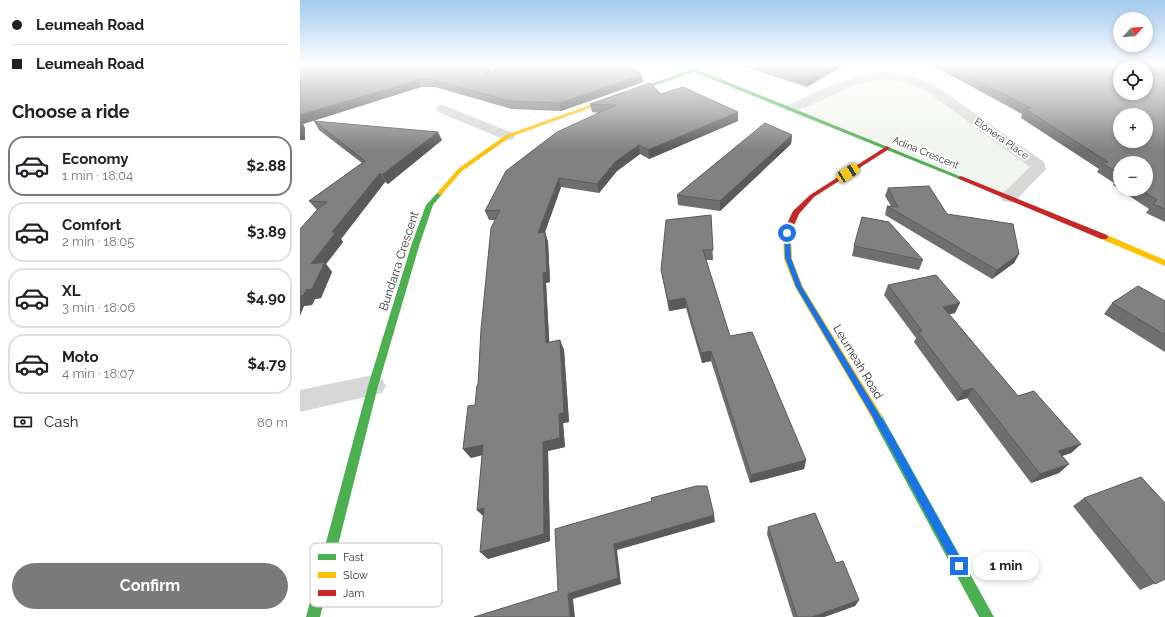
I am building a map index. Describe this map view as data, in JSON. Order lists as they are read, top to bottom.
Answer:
{
  "streets": {
    "street": [
      "Elonera Place",
      "Adina Crescent",
      "Bundarra Crescent",
      "Leumeah Road"
    ]
  },
  "crossings": [
    ["Elonera Place", "Adina Crescent"],
    ["Adina Crescent", "Leumeah Road"]
  ],
  "legend": ["Fast", "Slow", "Jam"],
  "north": "top right",
  "page": {
    "banner": ["Leumeah Road", "Leumeah Road"],
    "map_buttons": ["+", "−"],
    "heading": "Choose a ride",
    "list": [
      {
        "name": "Economy",
        "note": "1 min · 18:04",
        "value": "$2.88"
      },
      {
        "name": "Comfort",
        "note": "2 min · 18:05",
        "value": "$3.89"
      },
      {
        "name": "XL",
        "note": "3 min · 18:06",
        "value": "$4.90"
      },
      {
        "name": "Moto",
        "note": "4 min · 18:07",
        "value": "$4.79"
      }
    ],
    "pay": ["Cash", "80 m"],
    "bubble": "1 min",
    "buttons": "Confirm"
  }
}
